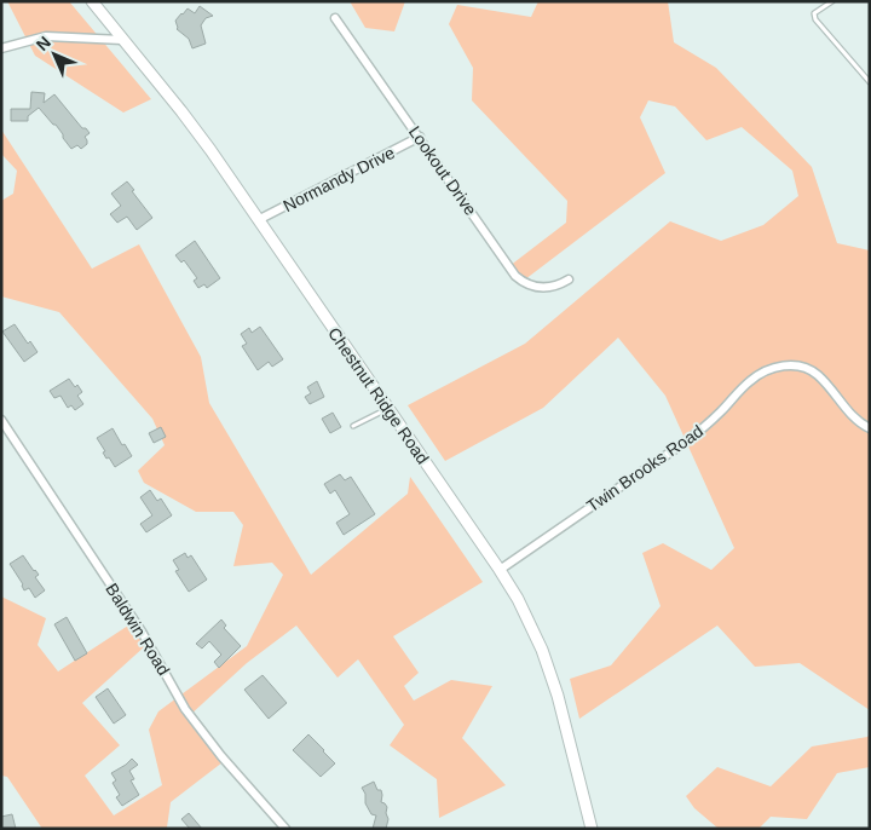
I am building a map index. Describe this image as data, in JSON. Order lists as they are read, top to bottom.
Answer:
{
  "streets": {
    "main road": ["Chestnut Ridge Road"],
    "street": [
      "Lookout Drive",
      "Normandy Drive",
      "Twin Brooks Road",
      "Baldwin Road"
    ]
  },
  "crossings": [
    ["Lookout Drive", "Normandy Drive"],
    ["Normandy Drive", "Chestnut Ridge Road"],
    ["Chestnut Ridge Road", "Twin Brooks Road"]
  ],
  "north": "top left"
}
